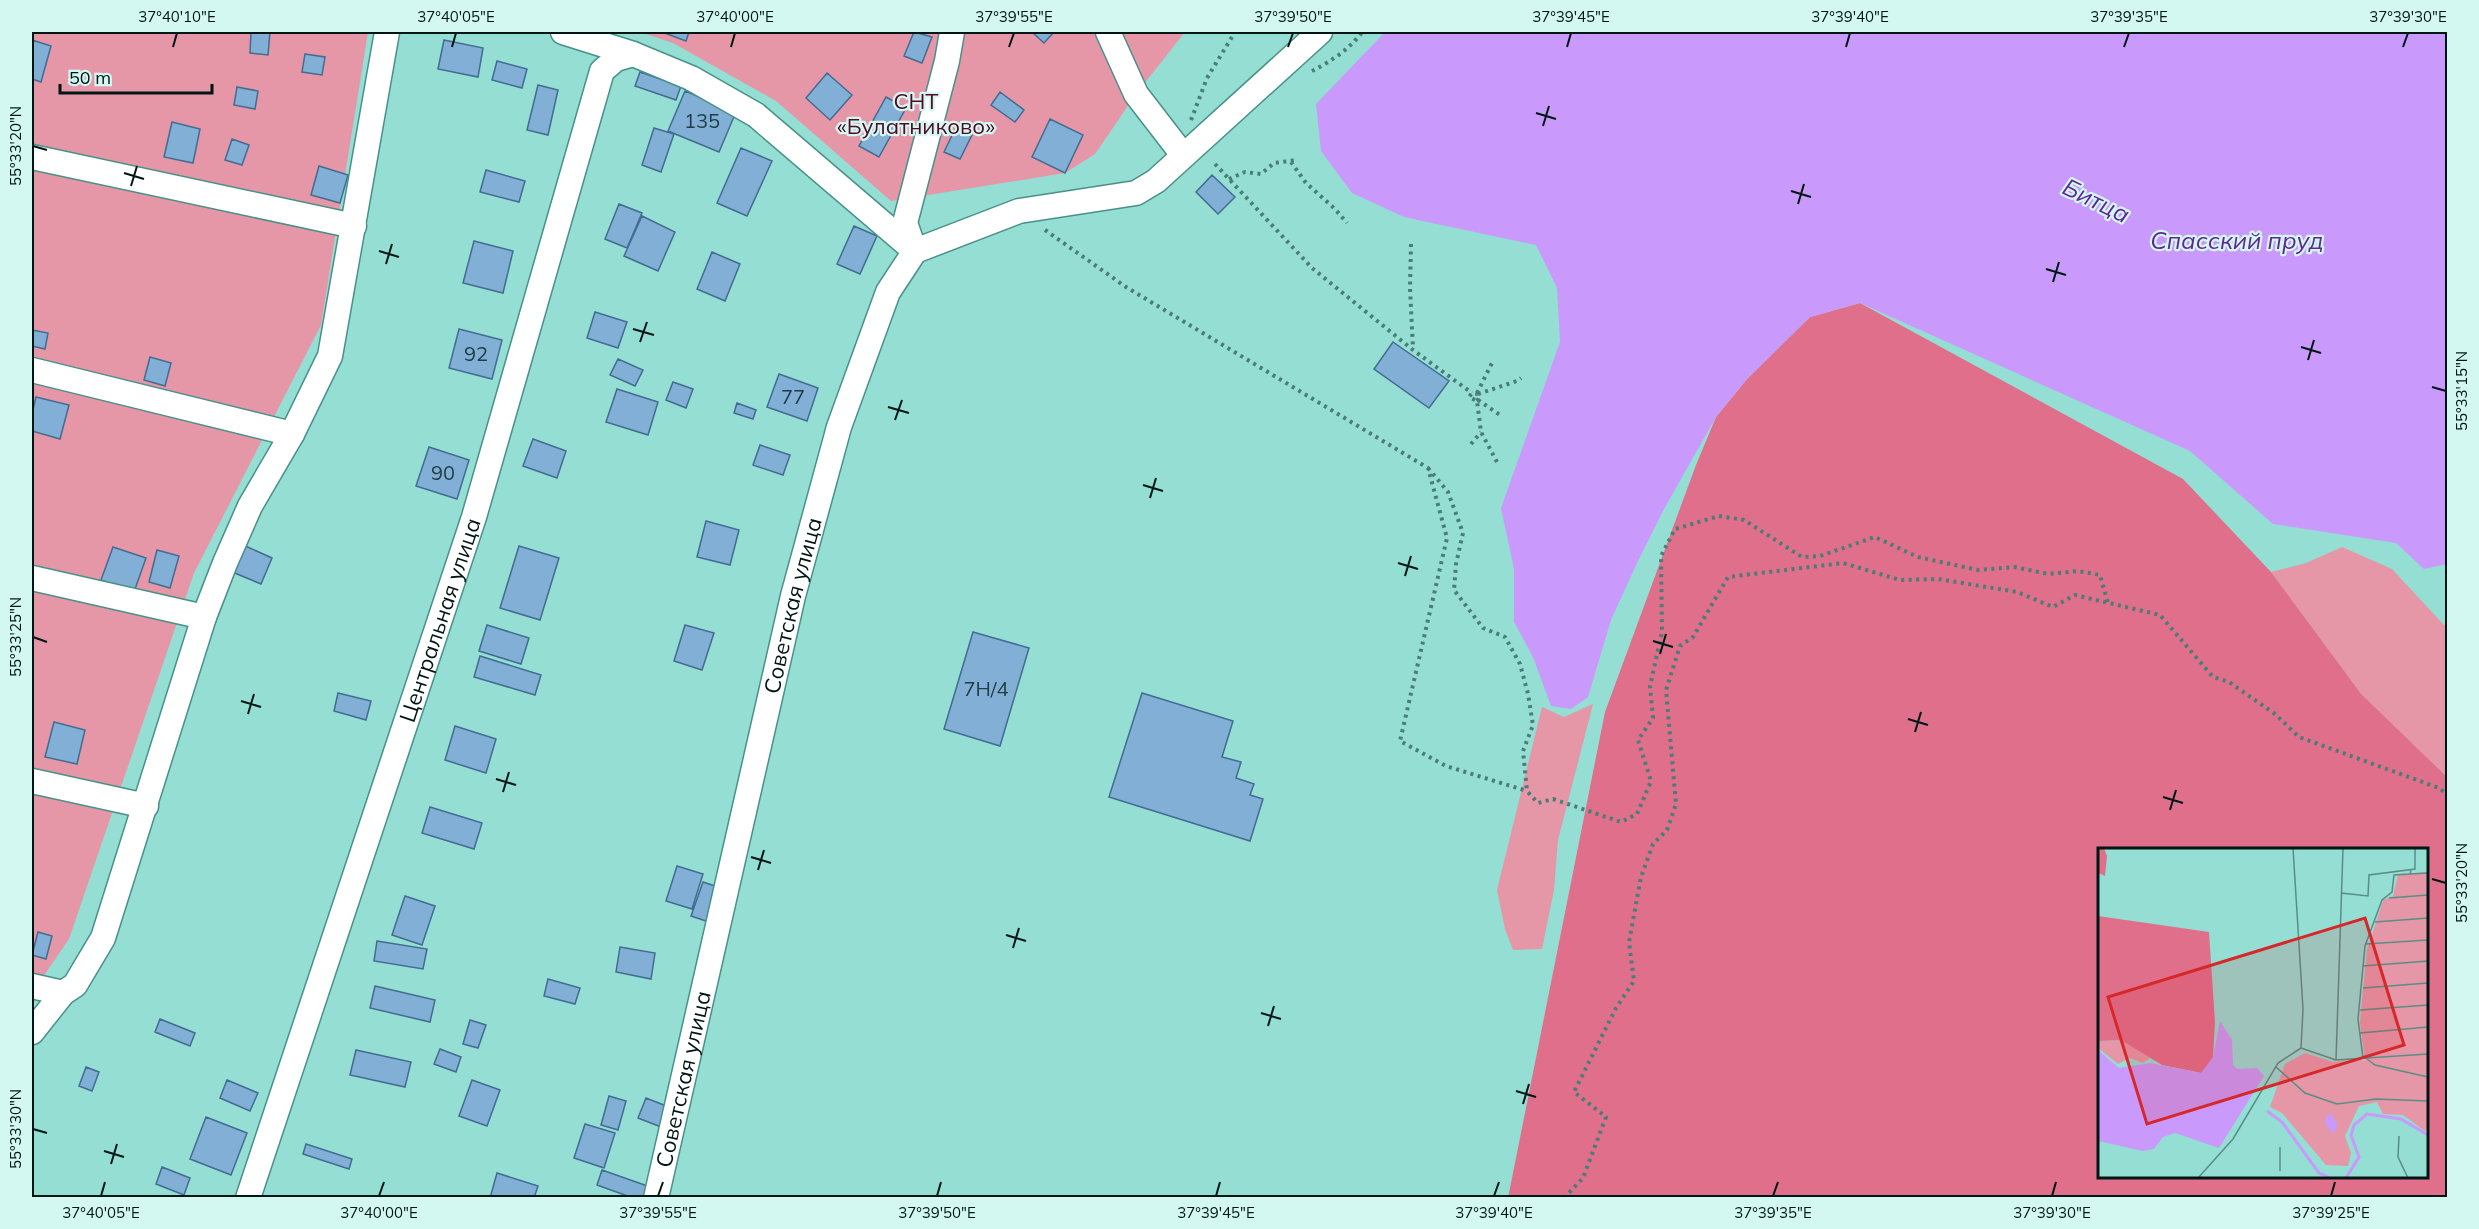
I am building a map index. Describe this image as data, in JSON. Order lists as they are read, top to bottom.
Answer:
{
  "streets": {
    "street": ["Советская улица", "Центральная улица"]
  },
  "water": ["Битца", "Спасский пруд"],
  "parks": ["СНТ «Булатниково»"],
  "house_numbers": [
    "135",
    "92",
    "77",
    "90",
    "7Н/4"
  ],
  "scale_bar": "50 m",
  "coordinates": [
    "37°40'10\"E",
    "37°40'05\"E",
    "37°40'00\"E",
    "37°39'55\"E",
    "37°39'50\"E",
    "37°39'45\"E",
    "37°39'40\"E",
    "37°39'35\"E",
    "37°39'30\"E",
    "55°33'20\"N",
    "55°33'15\"N",
    "55°33'25\"N",
    "55°33'30\"N",
    "37°39'25\"E"
  ]
}
